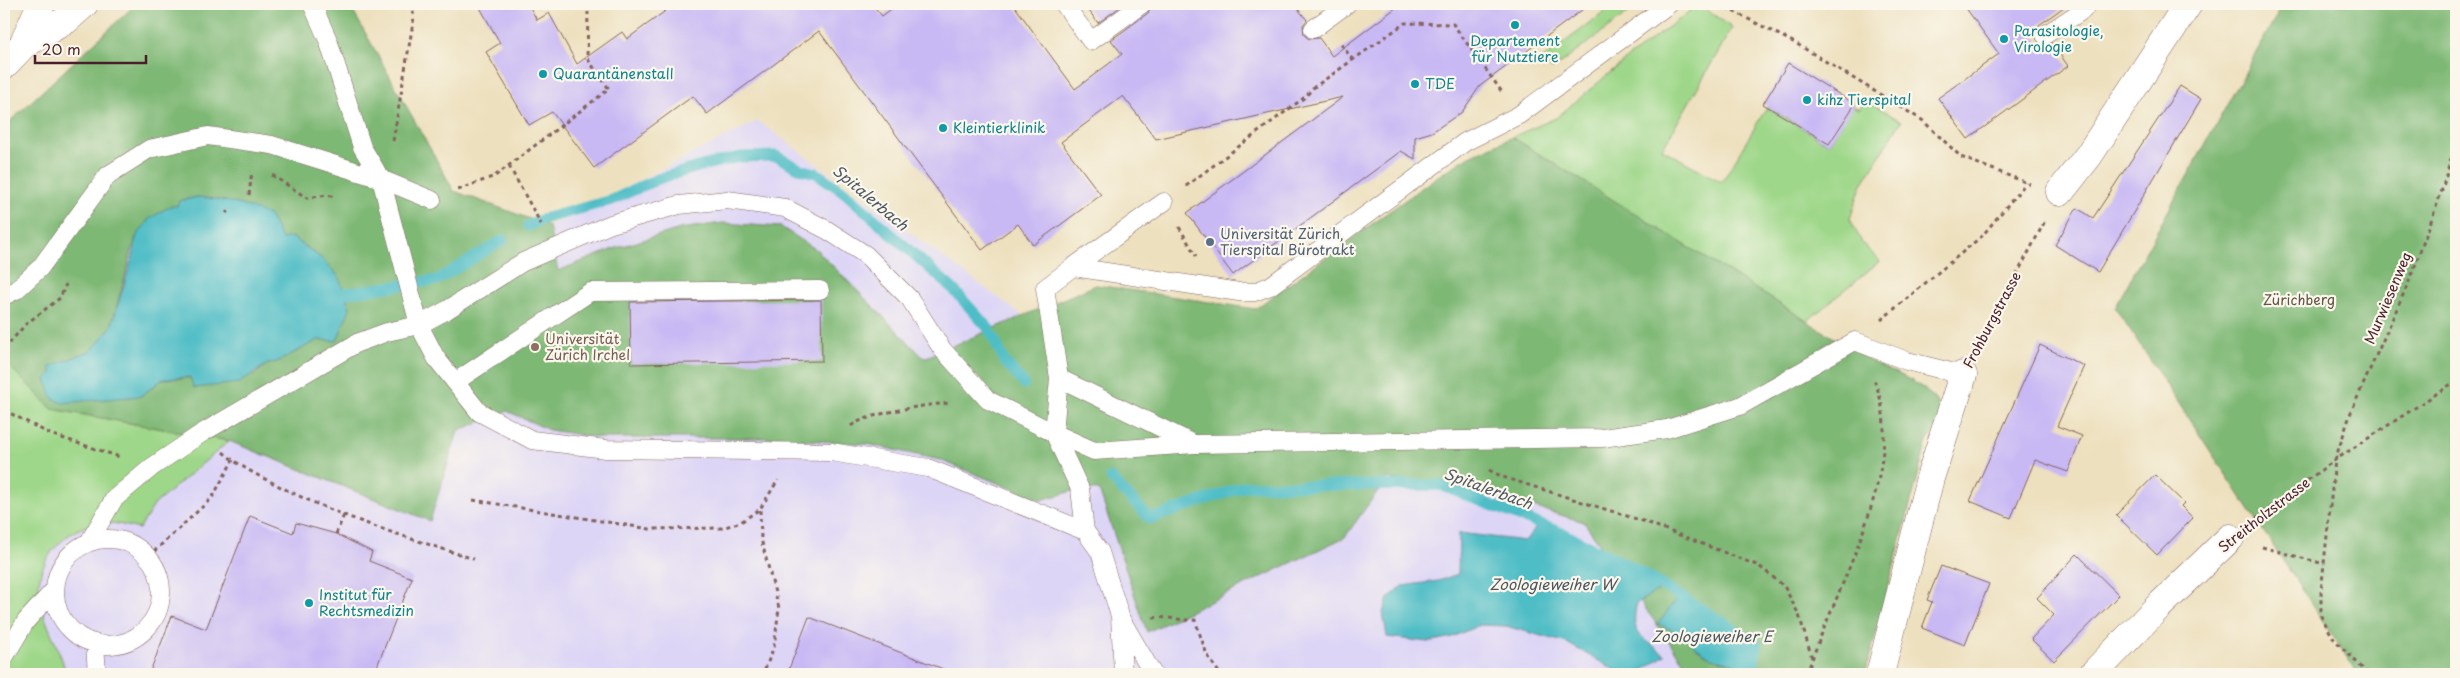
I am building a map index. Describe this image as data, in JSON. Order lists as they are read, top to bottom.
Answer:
{
  "streets": {
    "street": ["Frohburgstrasse", "Streitholzstrasse"],
    "path": ["Murwiesenweg"]
  },
  "crossings": [
    ["Murwiesenweg", "Streitholzstrasse"]
  ],
  "water": ["Spitalerbach", "Zoologieweiher W", "Zoologieweiher E"],
  "parks": ["Zürichberg"],
  "places": [
    "Departement für Nutztiere",
    "Parasitologie, Virologie",
    "Quarantänenstall",
    "TDE",
    "kihz Tierspital",
    "Kleintierklinik",
    "Universität Zürich, Tierspital Bürotrakt",
    "Universität Zürich Irchel",
    "Institut für Rechtsmedizin"
  ],
  "scale_bar": "20 m"
}
